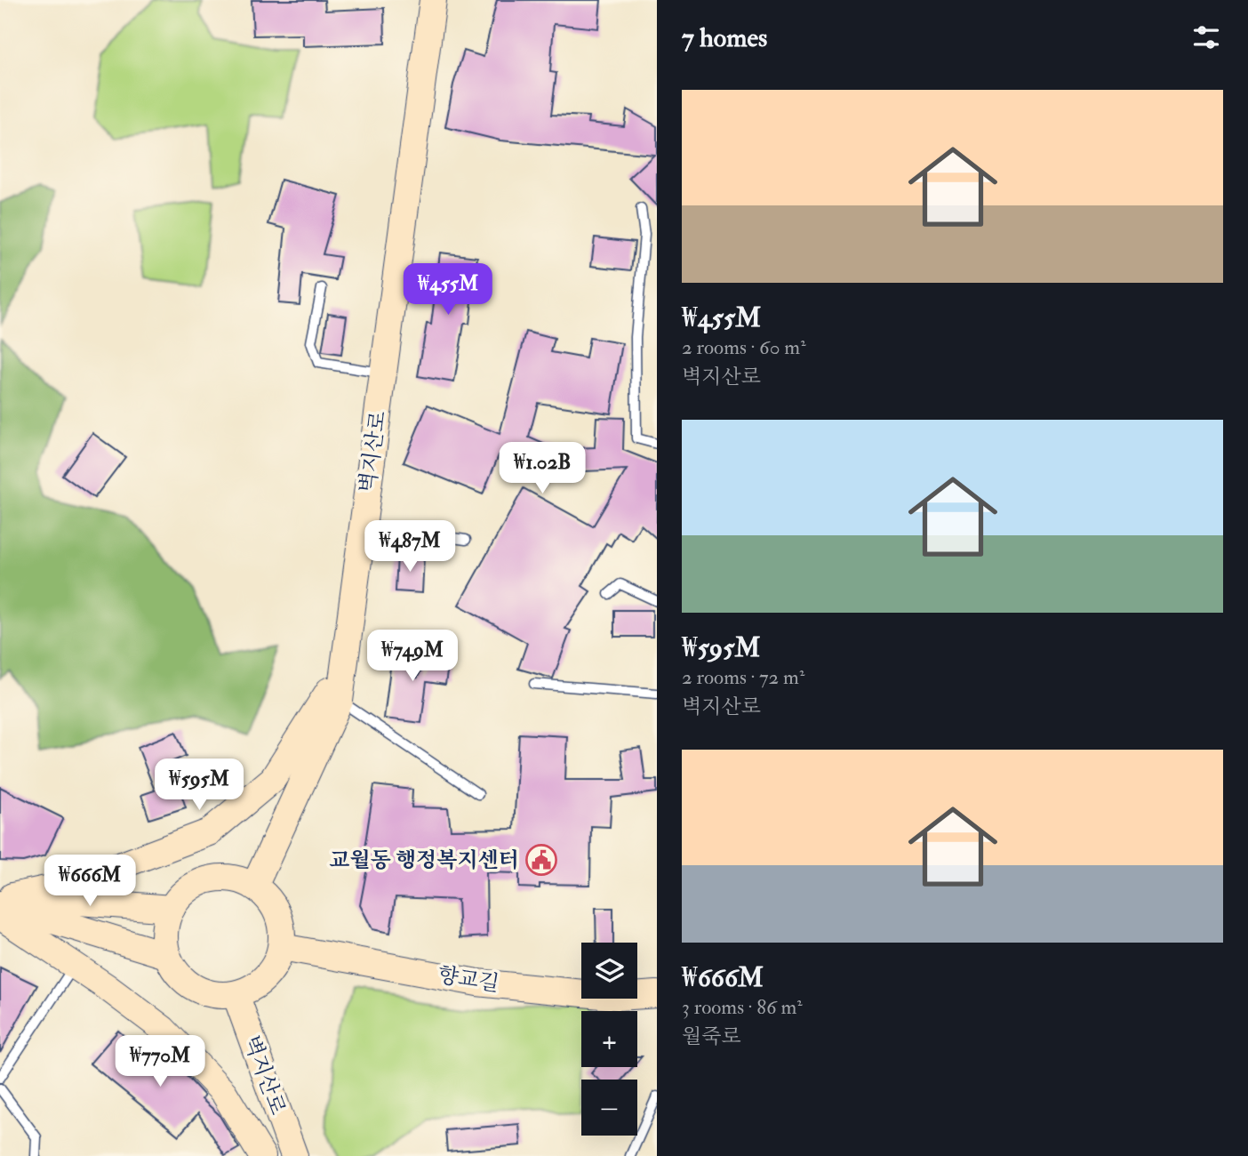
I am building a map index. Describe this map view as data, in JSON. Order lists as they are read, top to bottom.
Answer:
{
  "streets": {
    "street": ["벽지산로", "향교길"]
  },
  "crossings": [
    ["벽지산로", "향교길"]
  ],
  "places": {
    "public building": ["교월동 행정복지센터"]
  },
  "page": {
    "heading": "7 homes",
    "list": [
      {
        "name": "₩455M",
        "note": "2 rooms · 60 m² · 벽지산로"
      },
      {
        "name": "₩595M",
        "note": "2 rooms · 72 m² · 벽지산로"
      },
      {
        "name": "₩666M",
        "note": "3 rooms · 86 m² · 월죽로"
      }
    ],
    "price": [
      "₩455M",
      "₩1.02B",
      "₩487M",
      "₩749M",
      "₩595M",
      "₩666M",
      "₩770M"
    ],
    "map_buttons": ["+", "−"]
  }
}
